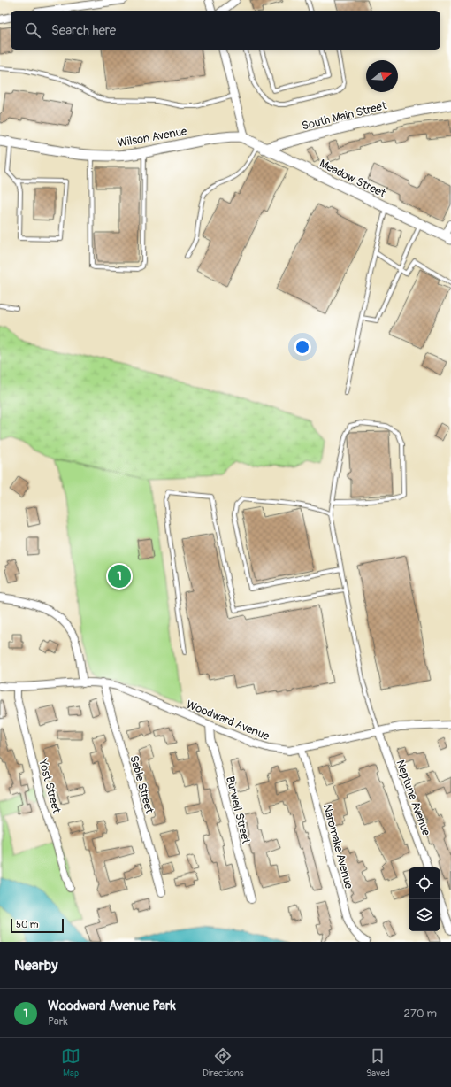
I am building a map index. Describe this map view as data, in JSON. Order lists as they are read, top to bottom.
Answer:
{
  "streets": {
    "main road": ["South Main Street", "Wilson Avenue", "Meadow Street"],
    "street": [
      "Woodward Avenue",
      "Sable Street",
      "Yost Street",
      "Neptune Avenue",
      "Burwell Street",
      "Naromake Avenue"
    ]
  },
  "crossings": [
    ["South Main Street", "Meadow Street"],
    ["Wilson Avenue", "Meadow Street"],
    ["Woodward Avenue", "Sable Street"],
    ["Woodward Avenue", "Yost Street"],
    ["Woodward Avenue", "Neptune Avenue"],
    ["Woodward Avenue", "Burwell Street"],
    ["Woodward Avenue", "Naromake Avenue"]
  ],
  "scale_bar": "50 m",
  "north": "right",
  "page": {
    "search": "Search here",
    "pins": "1",
    "scale": "50 m",
    "heading": "Nearby",
    "list": [
      {
        "mark": "1",
        "name": "Woodward Avenue Park",
        "note": "Park",
        "value": "270 m"
      }
    ],
    "nav": ["Map", "Directions", "Saved"]
  }
}
